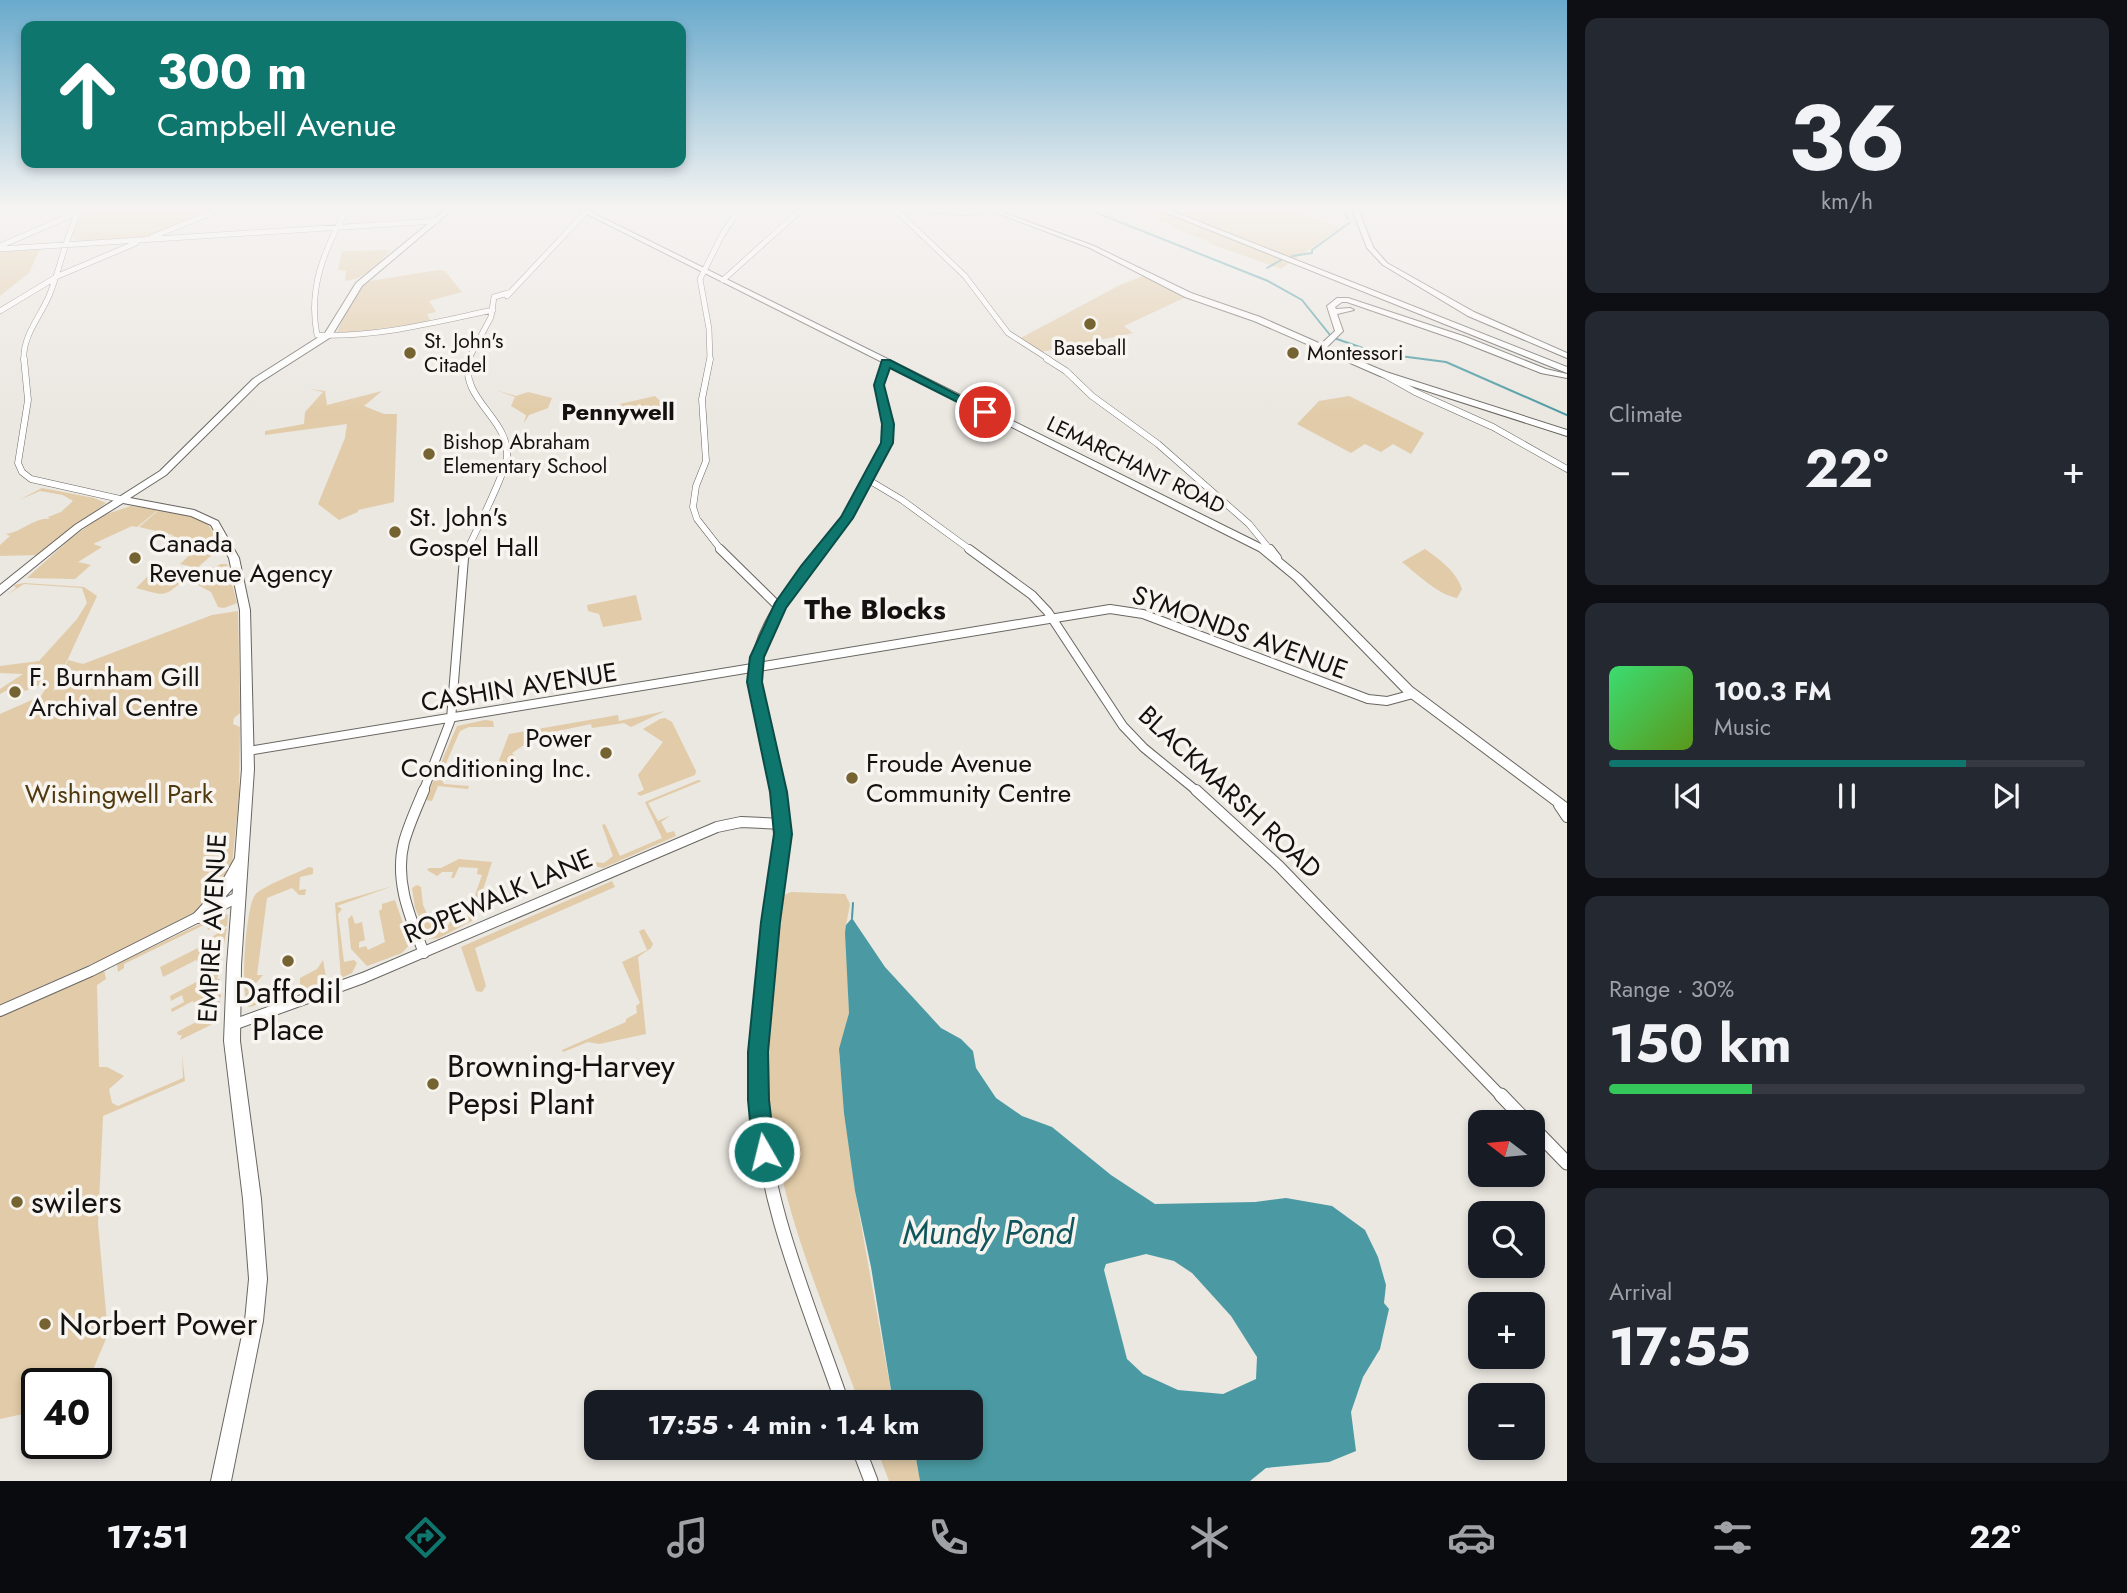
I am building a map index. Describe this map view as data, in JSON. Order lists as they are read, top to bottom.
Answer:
{
  "streets": {
    "main road": ["LEMARCHANT ROAD", "EMPIRE AVENUE"],
    "street": [
      "SYMONDS AVENUE",
      "CASHIN AVENUE",
      "BLACKMARSH ROAD",
      "ROPEWALK LANE"
    ]
  },
  "crossings": [
    ["SYMONDS AVENUE", "CASHIN AVENUE"],
    ["SYMONDS AVENUE", "BLACKMARSH ROAD"],
    ["CASHIN AVENUE", "EMPIRE AVENUE"],
    ["ROPEWALK LANE", "EMPIRE AVENUE"]
  ],
  "districts": ["Pennywell", "The Blocks"],
  "water": ["Mundy Pond"],
  "parks": ["Wishingwell Park"],
  "places": [
    "Baseball",
    "St. John's Citadel",
    "Montessori",
    "Bishop Abraham Elementary School",
    "St. John's Gospel Hall",
    "Canada Revenue Agency",
    "F. Burnham Gill Archival Centre",
    "Power Conditioning Inc.",
    "Froude Avenue Community Centre",
    "Daffodil Place",
    "Browning-Harvey Pepsi Plant",
    "swilers",
    "Norbert Power"
  ],
  "north": "left",
  "page": {
    "tile": [
      ["36", "km/h"],
      "Climate",
      ["Range · 30%", "150 km"],
      ["Arrival", "17:55"]
    ],
    "turn": ["300 m", "Campbell Avenue"],
    "heat": ["−", "22°", "+"],
    "song": ["100.3 FM", "Music"],
    "map_buttons": ["+", "−"],
    "limit": "40",
    "trip": "17:55 · 4 min · 1.4 km",
    "tabs": ["17:51", "22°"]
  }
}
